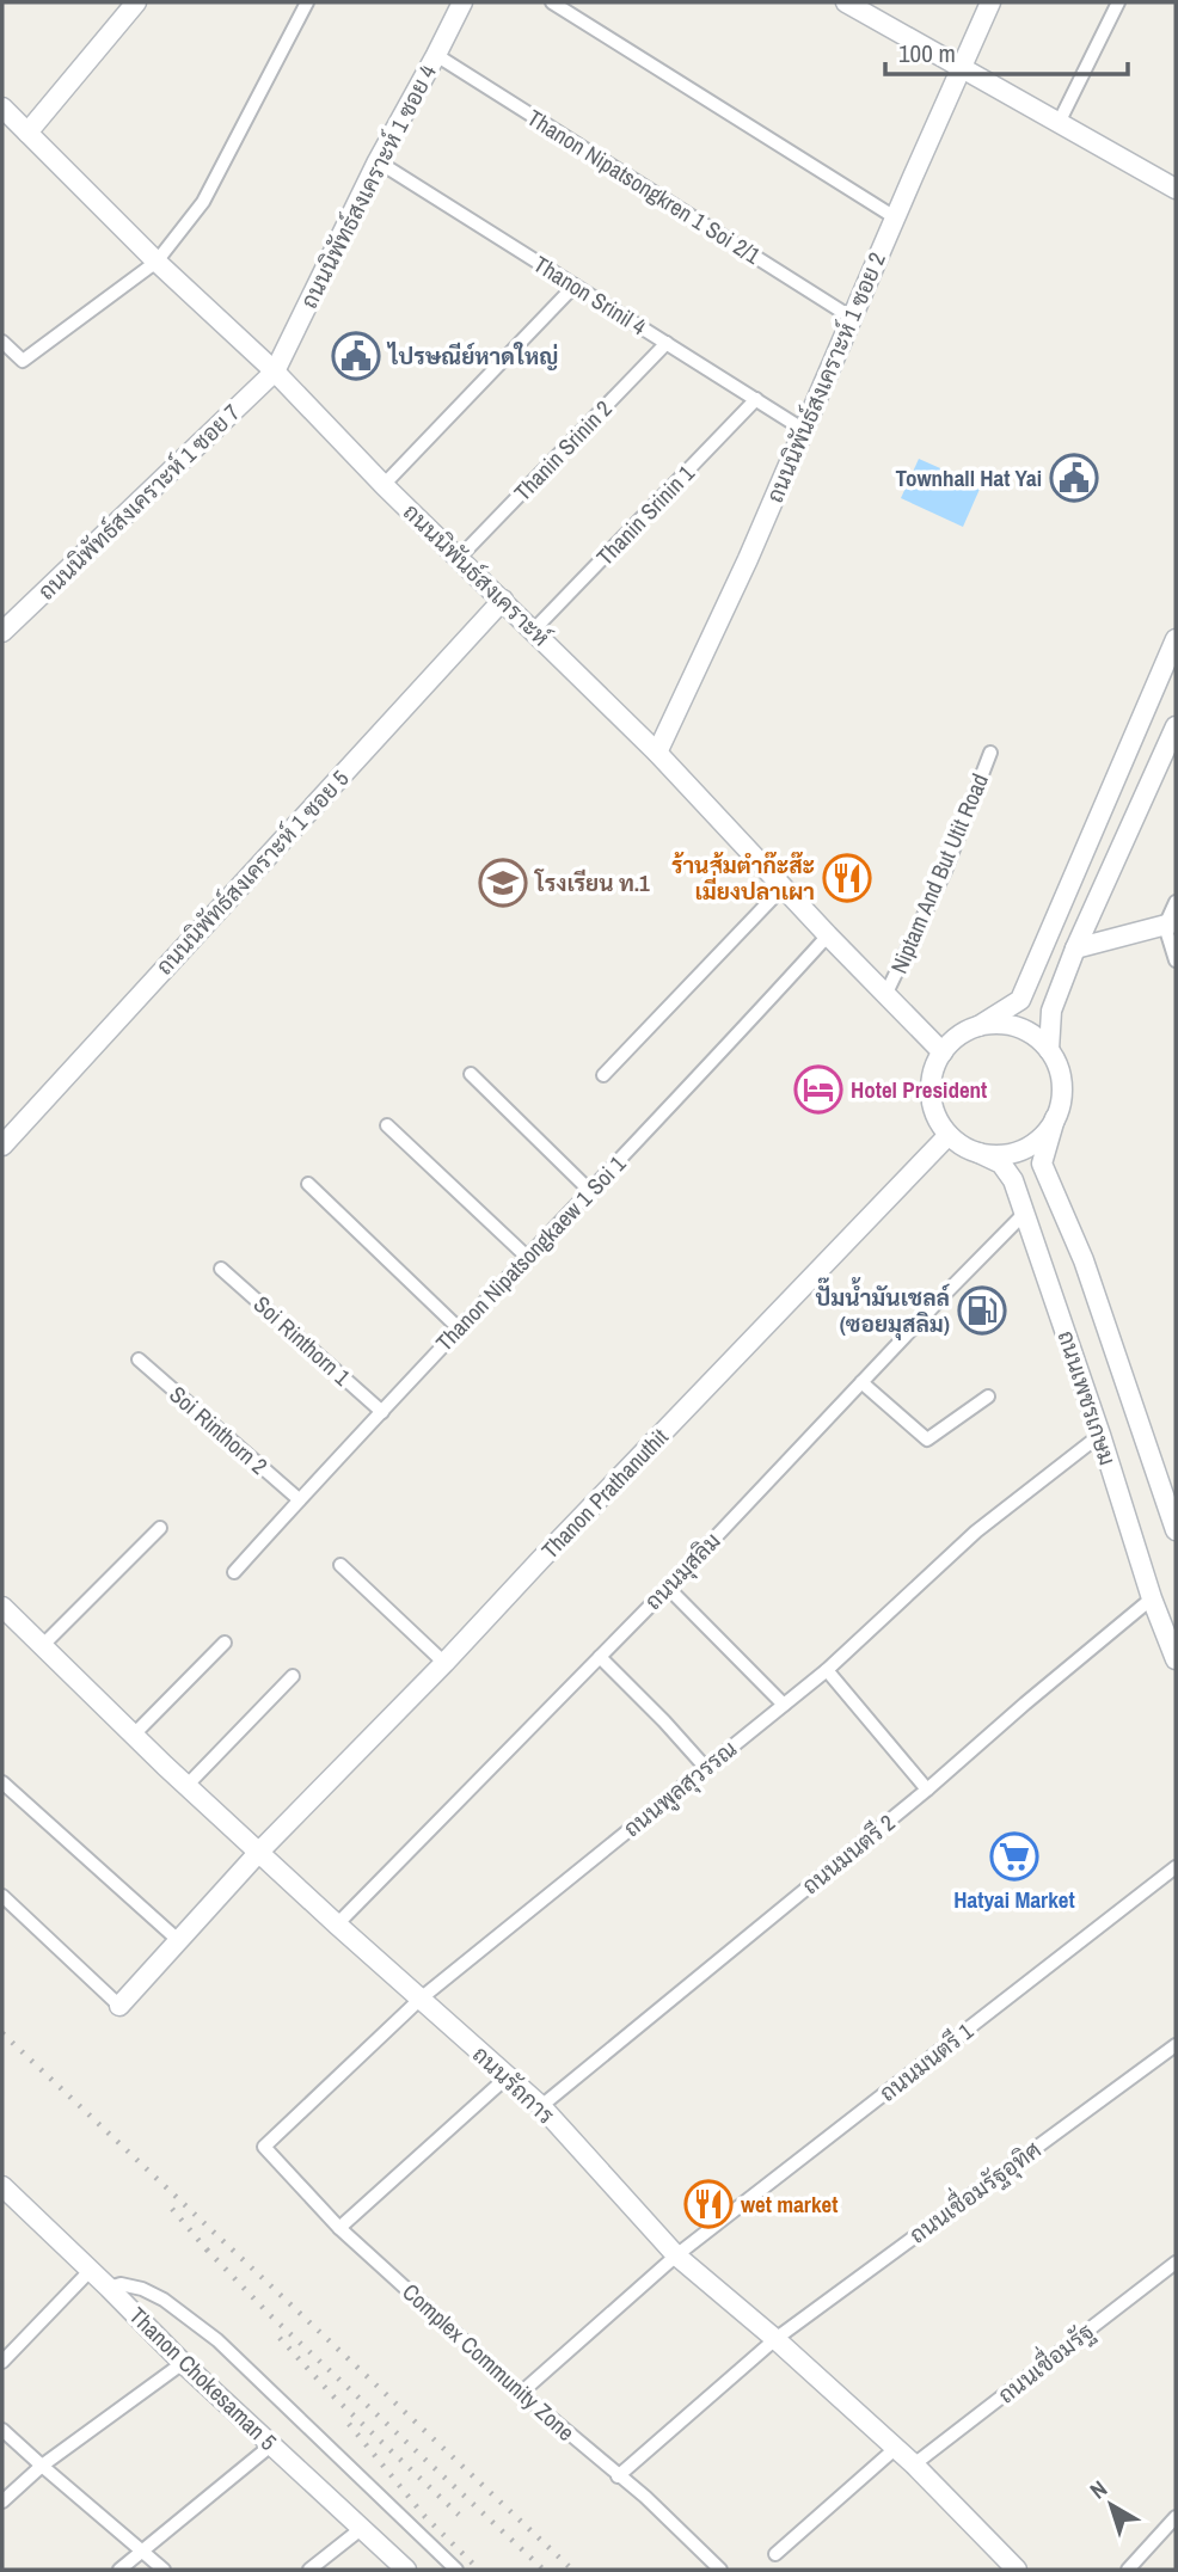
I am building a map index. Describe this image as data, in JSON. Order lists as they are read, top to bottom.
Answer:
{
  "streets": {
    "street": [
      "ถนนนิพัทธ์สงเคราะห์ 1 ซอย 4",
      "Thanon Nipatsongkren 1 Soi 2/1",
      "Thanon Srinil 4",
      "ถนนนิพันธ์สงเคราะห์ 1 ซอย 2",
      "Thanin Srinin 2",
      "ถนนนิพัทธ์สงเคราะห์ 1 ซอย 7",
      "Thanin Srinin 1",
      "ถนนนิพันธ์สงเคราะห์",
      "ถนนนิพัทธ์สงเคราะห์ 1 ซอย 5",
      "Niptam And But Utit Road",
      "Thanon Nipatsongkaew 1 Soi 1",
      "Soi Rinthorn 1",
      "ถนนเพชรเกษม",
      "Soi Rinthorn 2",
      "Thanon Prathanuthit",
      "ถนนมุสลิม",
      "ถนนพูลสุวรรณ",
      "ถนนมนตรี 2",
      "ถนนมนตรี 1",
      "ถนนรัถการ",
      "ถนนเชื่อมรัฐอุทิศ",
      "Complex Community Zone",
      "ถนนเชื่อมรัฐ",
      "Thanon Chokesaman 5"
    ]
  },
  "crossings": [
    ["ถนนนิพัทธ์สงเคราะห์ 1 ซอย 4", "Thanon Nipatsongkren 1 Soi 2/1"],
    ["ถนนนิพัทธ์สงเคราะห์ 1 ซอย 4", "Thanon Srinil 4"],
    ["ถนนนิพัทธ์สงเคราะห์ 1 ซอย 4", "ถนนนิพัทธ์สงเคราะห์ 1 ซอย 7"],
    ["ถนนนิพัทธ์สงเคราะห์ 1 ซอย 4", "ถนนนิพันธ์สงเคราะห์"],
    ["Thanon Nipatsongkren 1 Soi 2/1", "ถนนนิพันธ์สงเคราะห์ 1 ซอย 2"],
    ["Thanon Srinil 4", "ถนนนิพันธ์สงเคราะห์ 1 ซอย 2"],
    ["Thanon Srinil 4", "Thanin Srinin 2"],
    ["Thanon Srinil 4", "Thanin Srinin 1"],
    ["ถนนนิพันธ์สงเคราะห์ 1 ซอย 2", "ถนนนิพันธ์สงเคราะห์"],
    ["Thanin Srinin 2", "ถนนนิพันธ์สงเคราะห์"],
    ["ถนนนิพัทธ์สงเคราะห์ 1 ซอย 7", "ถนนนิพันธ์สงเคราะห์"],
    ["Thanin Srinin 1", "ถนนนิพันธ์สงเคราะห์"],
    ["ถนนนิพันธ์สงเคราะห์", "ถนนนิพัทธ์สงเคราะห์ 1 ซอย 5"],
    ["ถนนนิพันธ์สงเคราะห์", "Niptam And But Utit Road"],
    ["ถนนนิพันธ์สงเคราะห์", "Thanon Nipatsongkaew 1 Soi 1"],
    ["ถนนนิพันธ์สงเคราะห์", "ถนนเพชรเกษม"],
    ["ถนนนิพันธ์สงเคราะห์", "Thanon Prathanuthit"],
    ["Thanon Nipatsongkaew 1 Soi 1", "Soi Rinthorn 1"],
    ["Thanon Nipatsongkaew 1 Soi 1", "Soi Rinthorn 2"],
    ["ถนนเพชรเกษม", "Thanon Prathanuthit"],
    ["ถนนเพชรเกษม", "ถนนมุสลิม"],
    ["ถนนเพชรเกษม", "ถนนพูลสุวรรณ"],
    ["ถนนเพชรเกษม", "ถนนมนตรี 2"],
    ["Thanon Prathanuthit", "ถนนรัถการ"],
    ["ถนนมุสลิม", "ถนนรัถการ"],
    ["ถนนพูลสุวรรณ", "ถนนรัถการ"],
    ["ถนนพูลสุวรรณ", "Complex Community Zone"],
    ["ถนนมนตรี 2", "ถนนรัถการ"],
    ["ถนนมนตรี 1", "ถนนรัถการ"],
    ["ถนนมนตรี 1", "Complex Community Zone"],
    ["ถนนรัถการ", "ถนนเชื่อมรัฐอุทิศ"],
    ["ถนนรัถการ", "ถนนเชื่อมรัฐ"],
    ["ถนนเชื่อมรัฐอุทิศ", "Complex Community Zone"]
  ],
  "places": {
    "public building": ["ไปรษณีย์หาดใหญ่", "Townhall Hat Yai"],
    "restaurant": ["ร้านส้มตำก๊ะส๊ะ เมี่ยงปลาเผา", "wet market"],
    "school or university": ["โรงเรียน ท.1"],
    "hotel": ["Hotel President"],
    "fuel station": ["ปั๊มน้ำมันเชลล์ (ซอยมุสลิม)"],
    "supermarket": ["Hatyai Market"]
  },
  "scale_bar": "100 m",
  "north": "top left"
}
